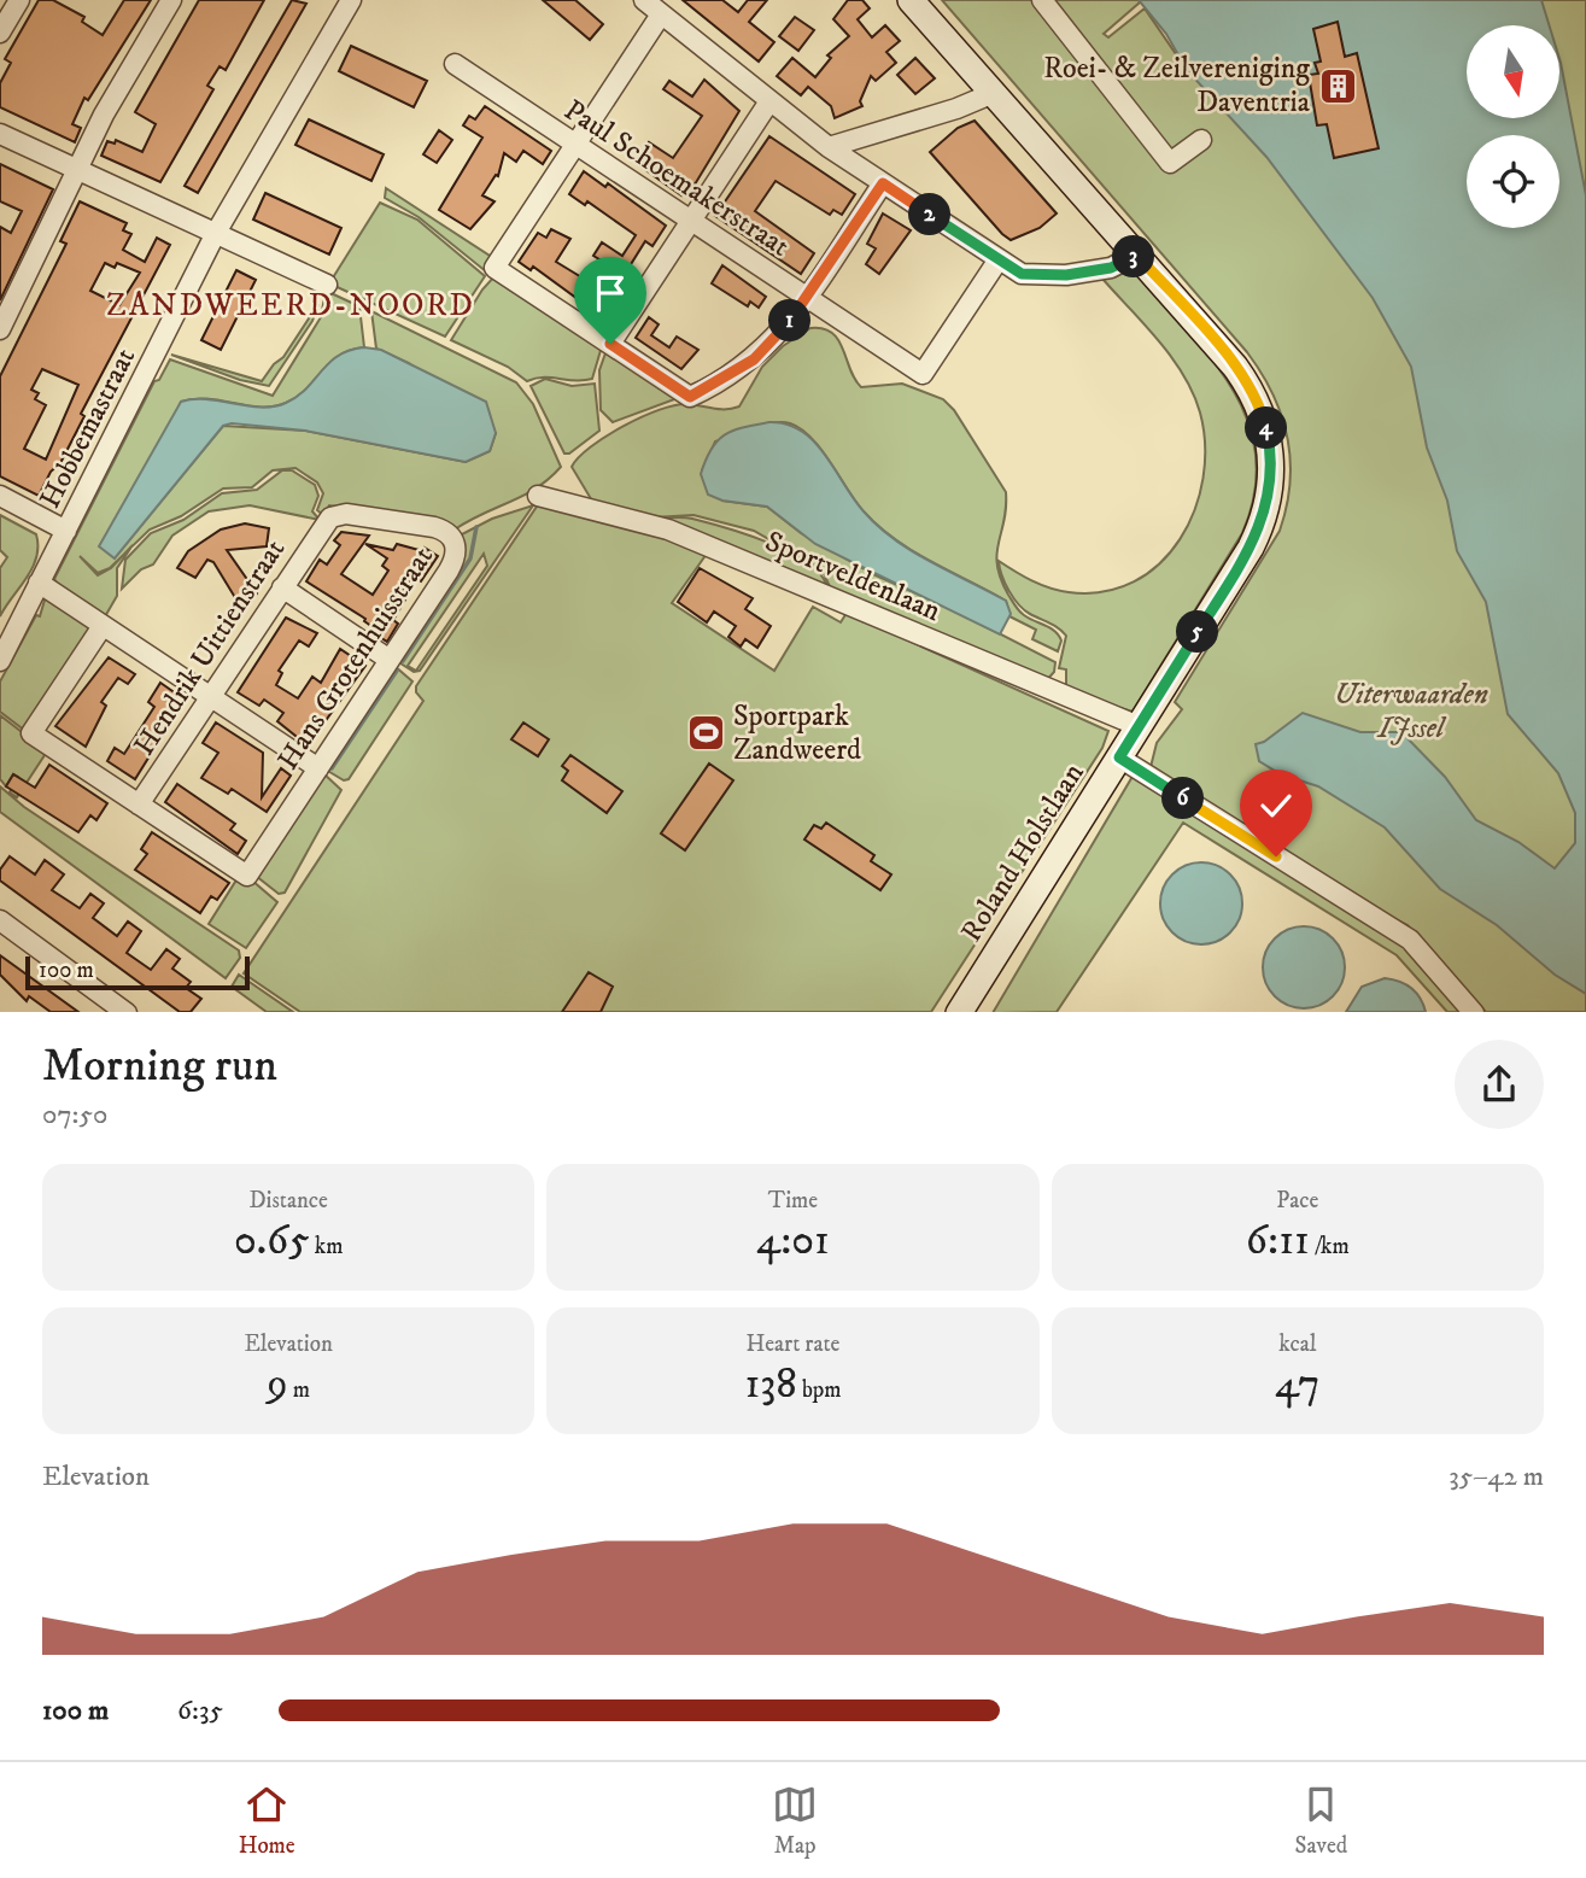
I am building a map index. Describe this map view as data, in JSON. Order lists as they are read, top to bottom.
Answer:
{
  "streets": {
    "street": [
      "Paul Schoemakerstraat",
      "Hobbemastraat",
      "Sportveldenlaan",
      "Hendrik Uittienstraat",
      "Hans Grotenhuisstraat",
      "Roland Holstlaan"
    ]
  },
  "crossings": [
    ["Sportveldenlaan", "Roland Holstlaan"],
    ["Hendrik Uittienstraat", "Hans Grotenhuisstraat"]
  ],
  "districts": ["ZANDWEERD-NOORD"],
  "parks": ["Uiterwaarden IJssel"],
  "places": {
    "building": ["Roei- & Zeilvereniging Daventria"],
    "sports": ["Sportpark Zandweerd"]
  },
  "scale_bar": "100 m",
  "north": "bottom",
  "page": {
    "pins": [
      "2",
      "3",
      "1",
      "4",
      "5",
      "6"
    ],
    "scale": "100 m",
    "heading": ["Morning run", "07:50"],
    "stats": [
      ["Distance", "0.65 km"],
      ["Time", "4:01"],
      ["Pace", "6:11 /km"],
      ["Elevation", "9 m"],
      ["Heart rate", "138 bpm"],
      ["kcal", "47"]
    ],
    "chart": ["Elevation", "35–42 m"],
    "list": [
      {
        "name": "100 m",
        "note": "6:35"
      }
    ],
    "tabs": ["Home", "Map", "Saved"]
  }
}
